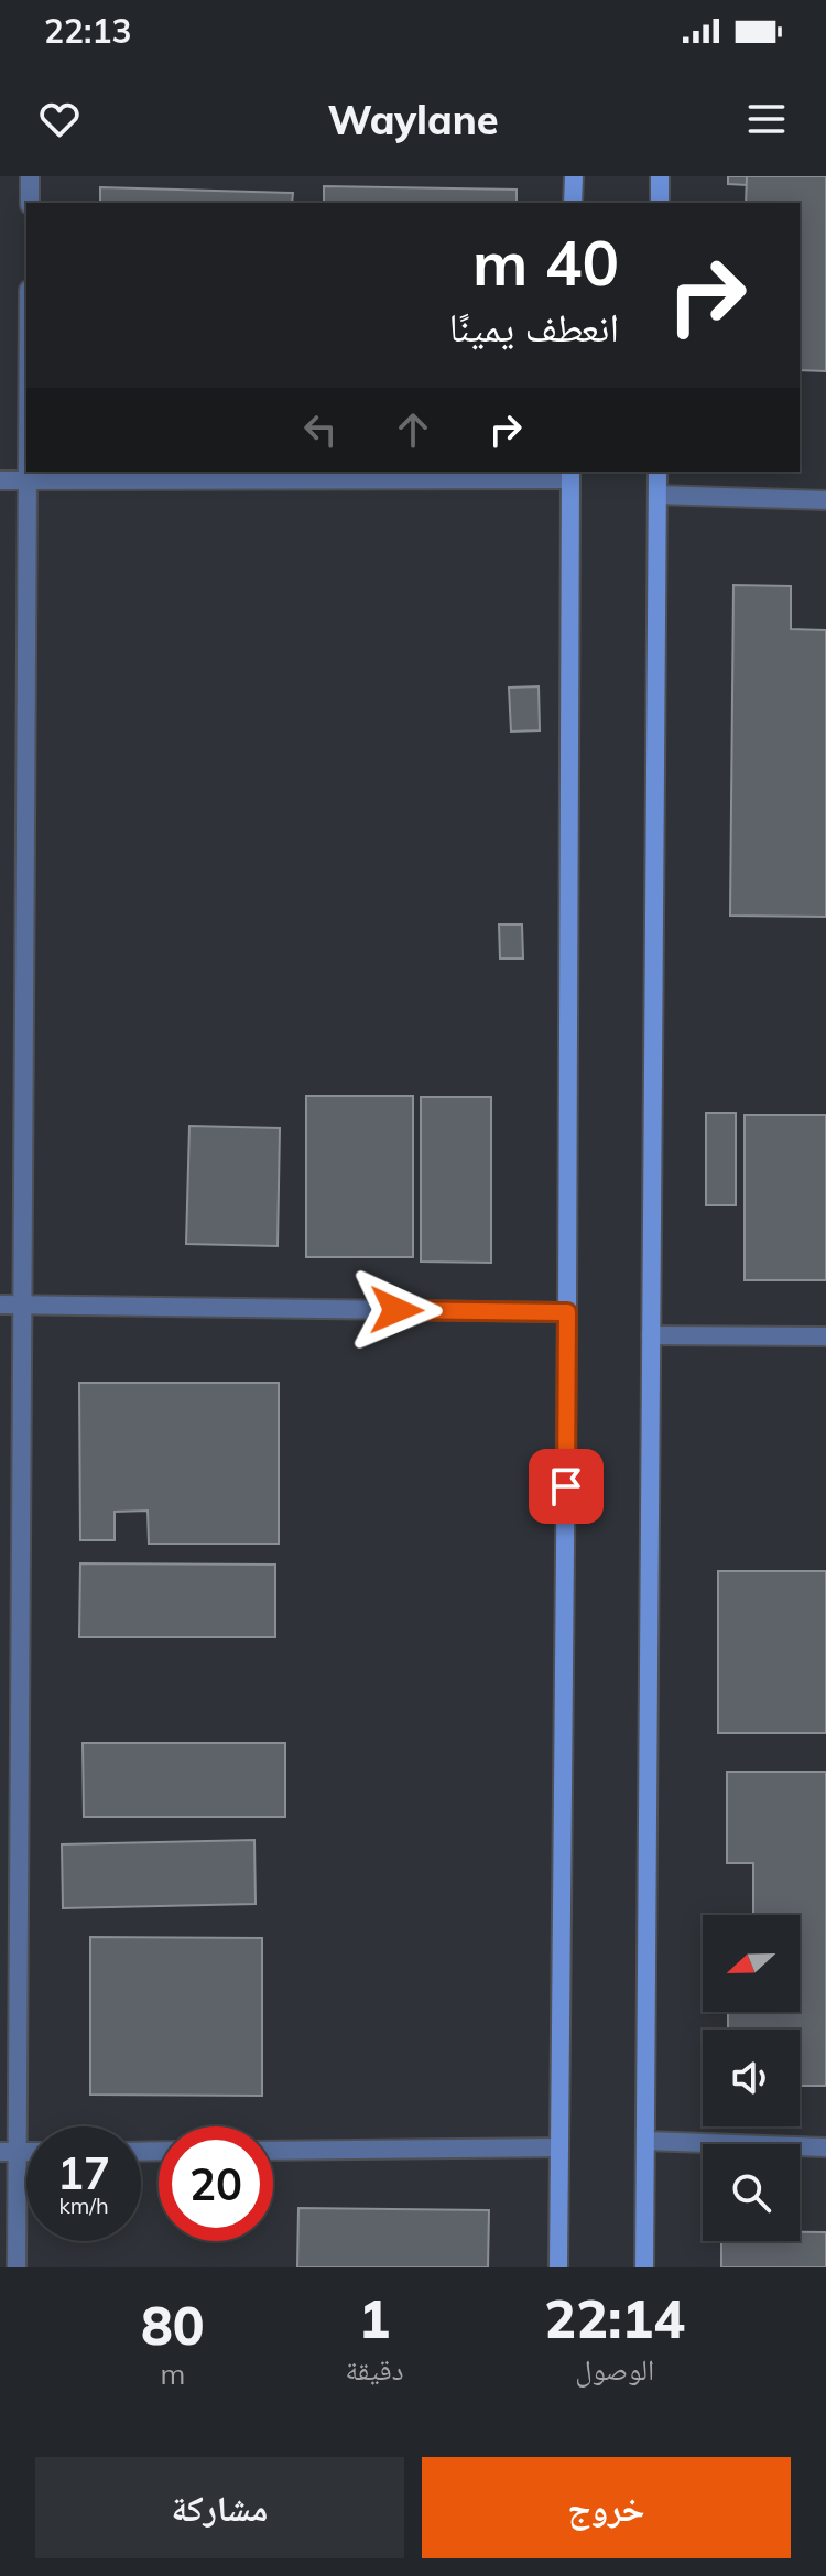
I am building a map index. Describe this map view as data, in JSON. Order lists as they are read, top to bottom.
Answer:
{
  "north": "left",
  "page": {
    "status": "22:13",
    "header": "Waylane",
    "turn": ["40 m", "انعطف يمينًا"],
    "speed": "17 km/h",
    "limit": "20",
    "eta": [
      "22:14",
      "الوصول",
      "1",
      "دقيقة",
      "80",
      "m"
    ],
    "buttons": ["خروج", "مشاركة"]
  }
}
